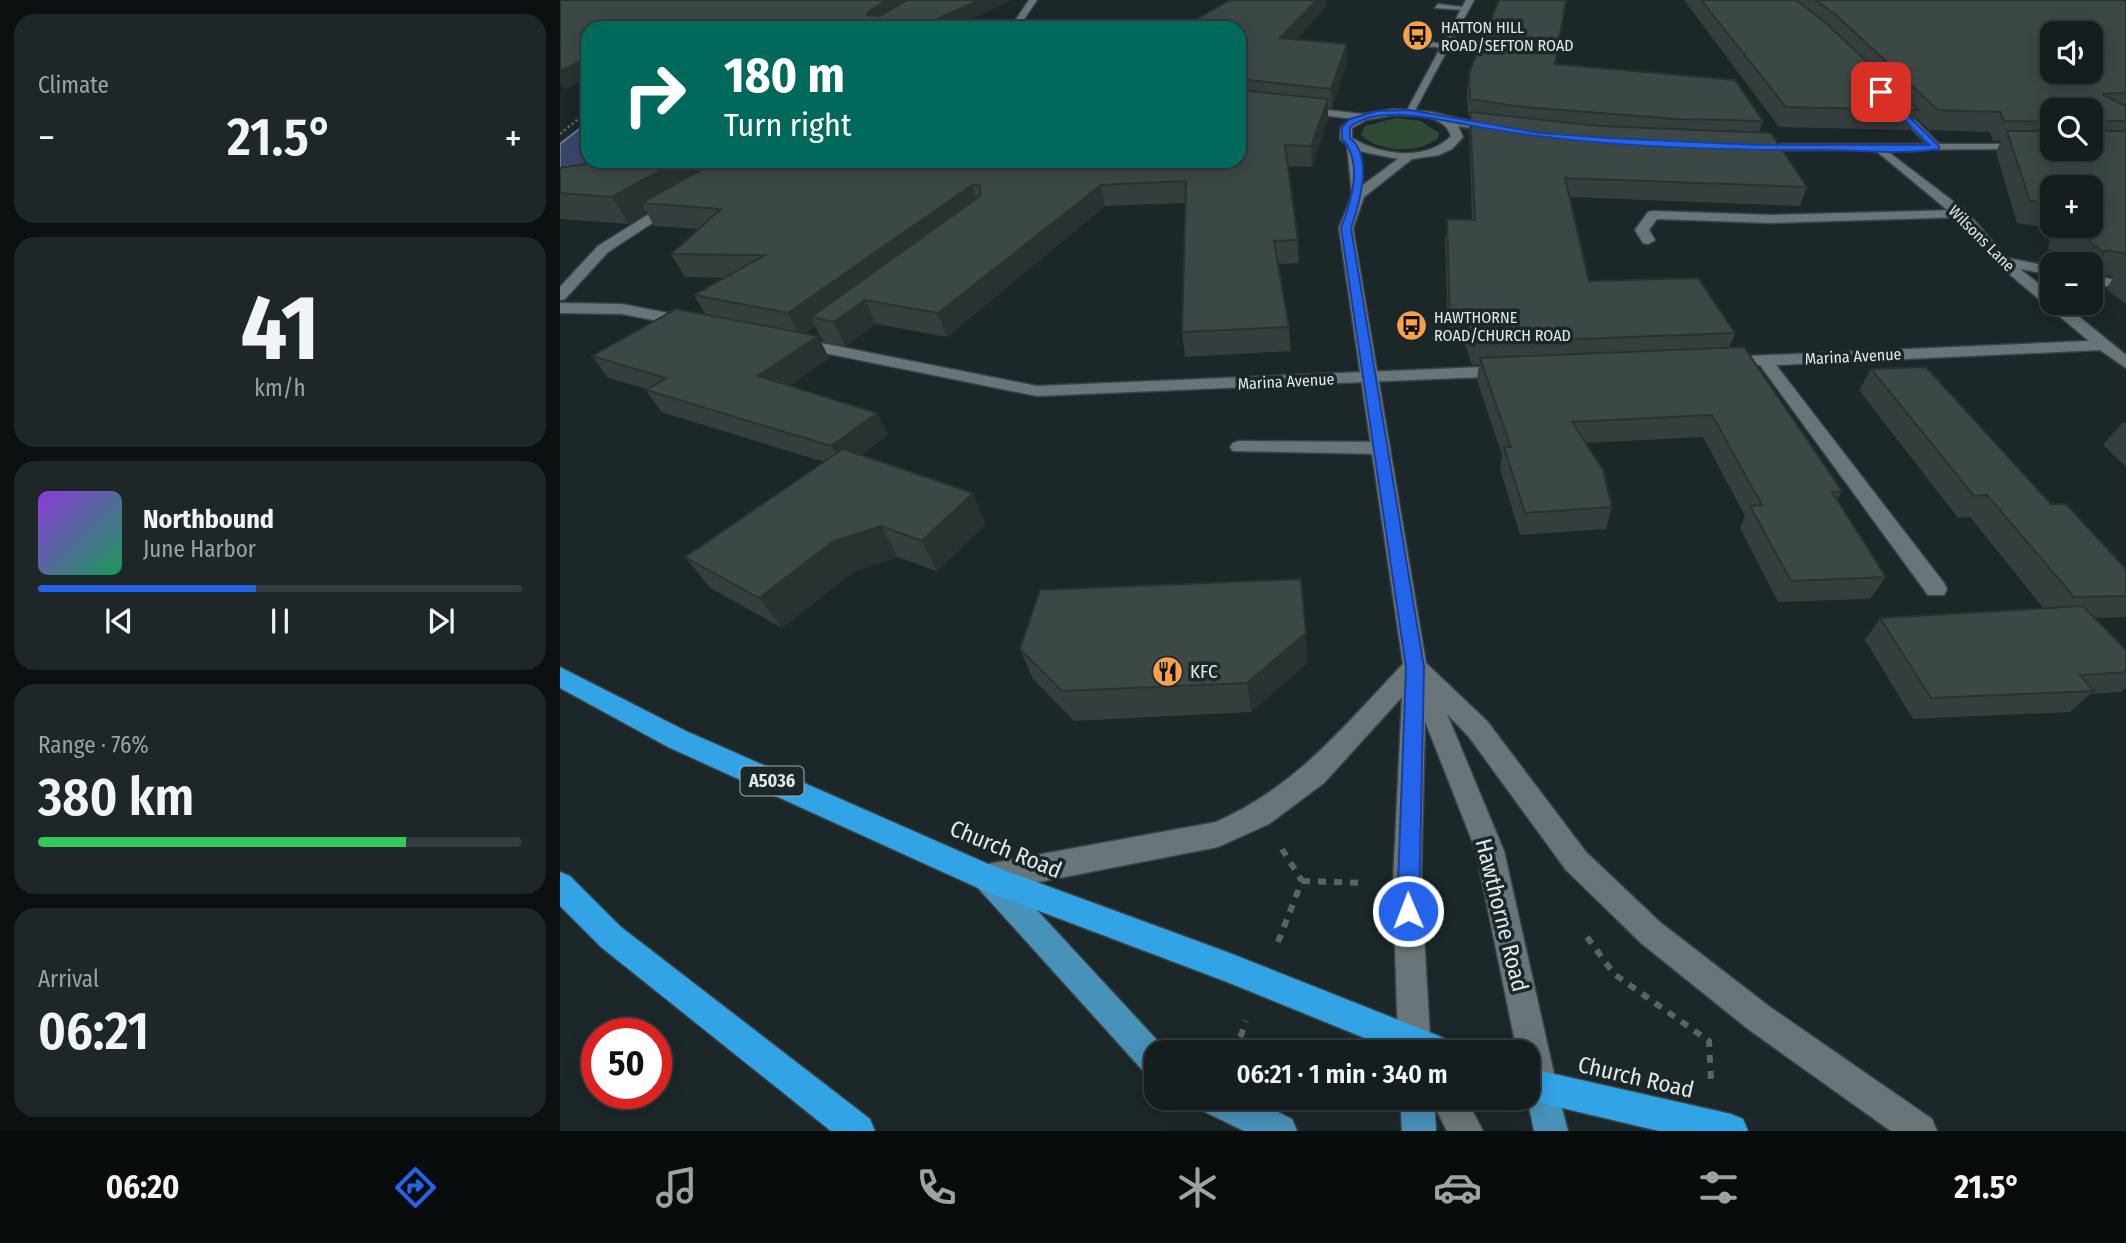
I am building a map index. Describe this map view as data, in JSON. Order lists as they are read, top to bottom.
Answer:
{
  "streets": {
    "highway": ["A5036", "Church Road"],
    "main road": ["Hawthorne Road"],
    "street": ["Wilsons Lane", "Marina Avenue"]
  },
  "crossings": [
    ["Wilsons Lane", "Marina Avenue"],
    ["Marina Avenue", "Hawthorne Road"]
  ],
  "places": {
    "bus stop": ["HATTON HILL ROAD/SEFTON ROAD", "HAWTHORNE ROAD/CHURCH ROAD"],
    "restaurant": ["KFC"]
  },
  "page": {
    "tile": [
      "Climate",
      ["41", "km/h"],
      ["Range · 76%", "380 km"],
      ["Arrival", "06:21"]
    ],
    "map_buttons": ["+", "−"],
    "turn": ["180 m", "Turn right"],
    "heat": ["−", "21.5°", "+"],
    "song": ["Northbound", "June Harbor"],
    "limit": "50",
    "trip": "06:21 · 1 min · 340 m",
    "tabs": ["06:20", "21.5°"]
  }
}
